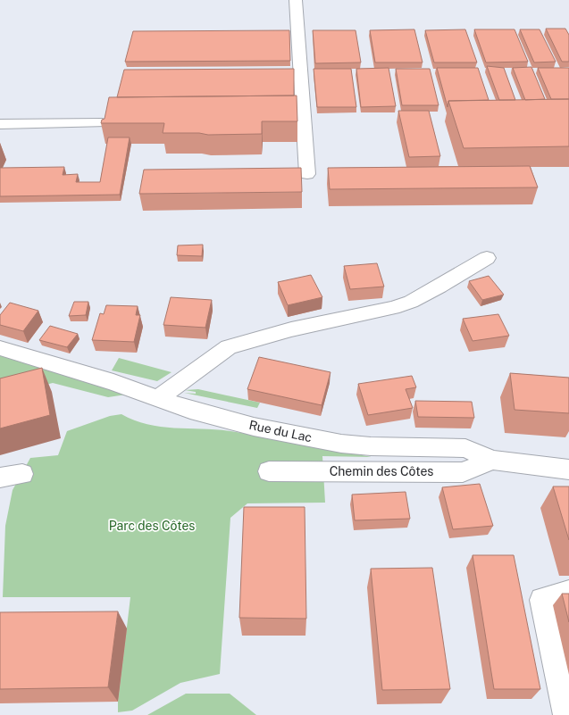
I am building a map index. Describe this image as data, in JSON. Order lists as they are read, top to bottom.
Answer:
{
  "streets": {
    "street": ["Rue du Lac", "Chemin des Côtes"]
  },
  "crossings": [
    ["Rue du Lac", "Chemin des Côtes"]
  ],
  "parks": ["Parc des Côtes"]
}
